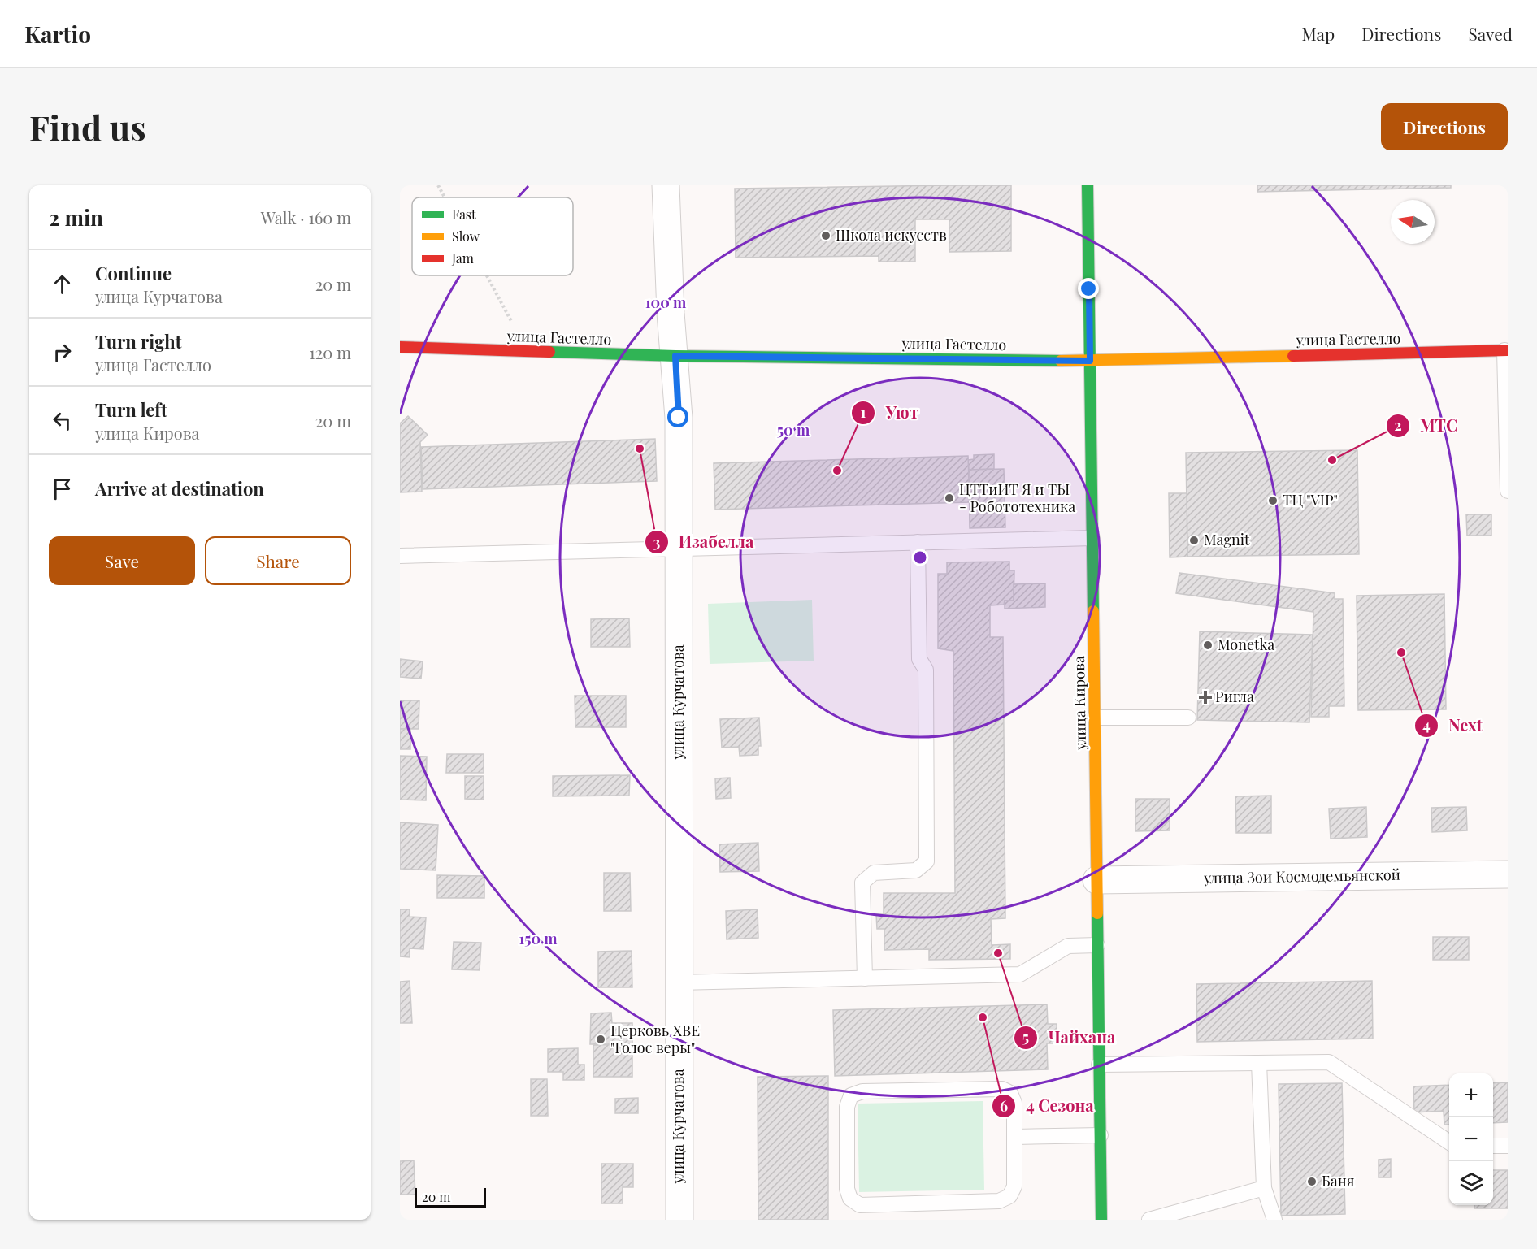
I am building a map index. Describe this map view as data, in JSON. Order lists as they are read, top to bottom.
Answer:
{
  "streets": {
    "main road": ["улица Гастелло", "улица Кирова"],
    "street": ["улица Курчатова", "улица Зои Космодемьянской"]
  },
  "crossings": [
    ["улица Гастелло", "улица Курчатова"],
    ["улица Гастелло", "улица Кирова"],
    ["улица Кирова", "улица Зои Космодемьянской"]
  ],
  "places": {
    "other": [
      "Школа искусств",
      "Изабелла",
      "МТС",
      "Уют",
      "ЦТТиИТ Я и ТЫ - Робототехника",
      "ТЦ \"VIP\"",
      "Magnit",
      "Monetka",
      "Next",
      "Чайхана",
      "4 Сезона",
      "Церковь ХВЕ \"Голос веры\"",
      "Баня"
    ],
    "health": ["Ригла"]
  },
  "legend": ["Fast", "Slow", "Jam"],
  "scale_bar": "20 m",
  "north": "left",
  "page": {
    "header": "Kartio",
    "nav": ["Map", "Directions", "Saved"],
    "buttons": [
      "Directions",
      ["Save", "Share"]
    ],
    "title": "Find us",
    "heading": ["2 min", "Walk · 160 m"],
    "list": [
      ["Continue", "улица Курчатова", "20 m"],
      ["Turn right", "улица Гастелло", "120 m"],
      ["Turn left", "улица Кирова", "20 m"],
      "Arrive at destination"
    ],
    "map_buttons": ["+", "−"],
    "scale": "20 m"
  },
  "rings": ["100 m", "50 m", "150 m"]
}
